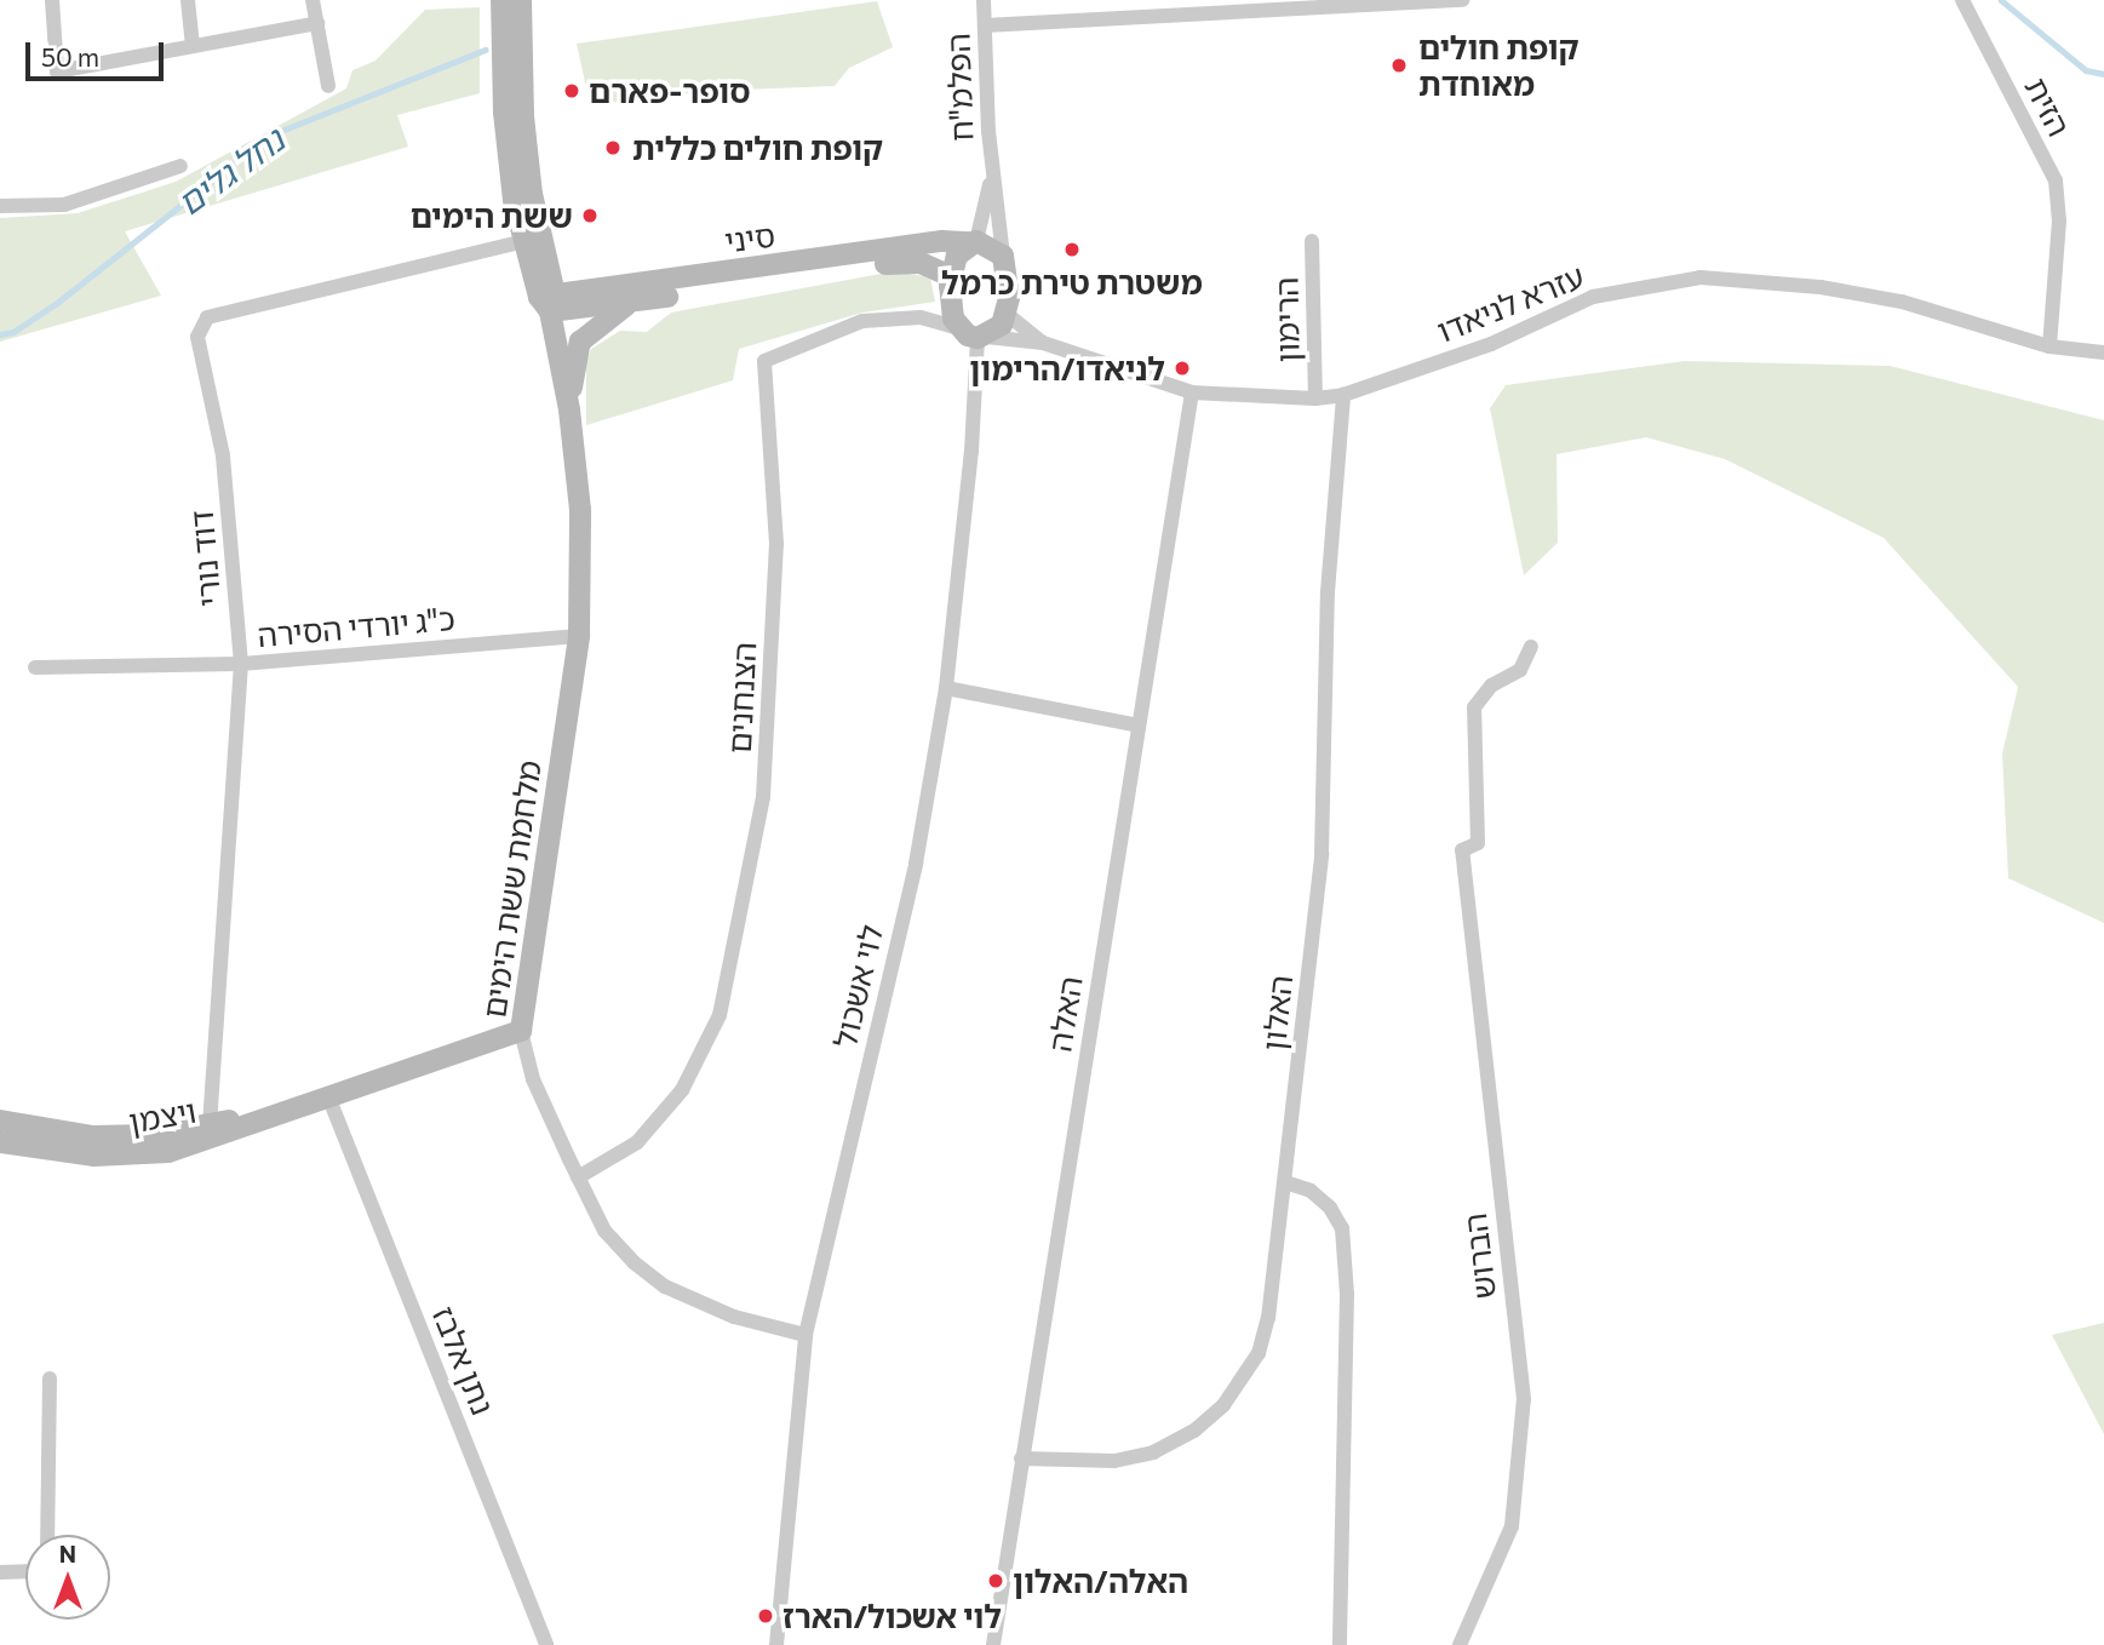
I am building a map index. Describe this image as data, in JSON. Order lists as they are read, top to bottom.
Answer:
{
  "streets": {
    "street": [
      "הפלמ\"ח",
      "הזית",
      "סיני",
      "עזרא לניאדו",
      "הרימון",
      "דוד נורי",
      "כ\"ג יורדי הסירה",
      "הצנחנים",
      "מלחמת ששת הימים",
      "לוי אשכול",
      "האלון",
      "האלה",
      "ויצמן",
      "הברוש",
      "נתן אלבז"
    ]
  },
  "crossings": [
    ["הפלמ\"ח", "סיני"],
    ["הזית", "עזרא לניאדו"],
    ["סיני", "מלחמת ששת הימים"],
    ["עזרא לניאדו", "הרימון"],
    ["עזרא לניאדו", "הצנחנים"],
    ["עזרא לניאדו", "לוי אשכול"],
    ["עזרא לניאדו", "האלון"],
    ["עזרא לניאדו", "האלה"],
    ["דוד נורי", "כ\"ג יורדי הסירה"],
    ["דוד נורי", "מלחמת ששת הימים"],
    ["דוד נורי", "ויצמן"],
    ["כ\"ג יורדי הסירה", "מלחמת ששת הימים"],
    ["הצנחנים", "מלחמת ששת הימים"],
    ["הצנחנים", "לוי אשכול"],
    ["מלחמת ששת הימים", "לוי אשכול"],
    ["מלחמת ששת הימים", "ויצמן"],
    ["האלון", "האלה"],
    ["ויצמן", "נתן אלבז"]
  ],
  "water": ["נחל גלים"],
  "places": [
    "קופת חולים מאוחדת",
    "סופר-פארם",
    "קופת חולים כללית",
    "ששת הימים",
    "משטרת טירת כרמל",
    "לניאדו/הרימון",
    "האלה/האלון",
    "לוי אשכול/הארז"
  ],
  "scale_bar": "50 m",
  "north": "top"
}
